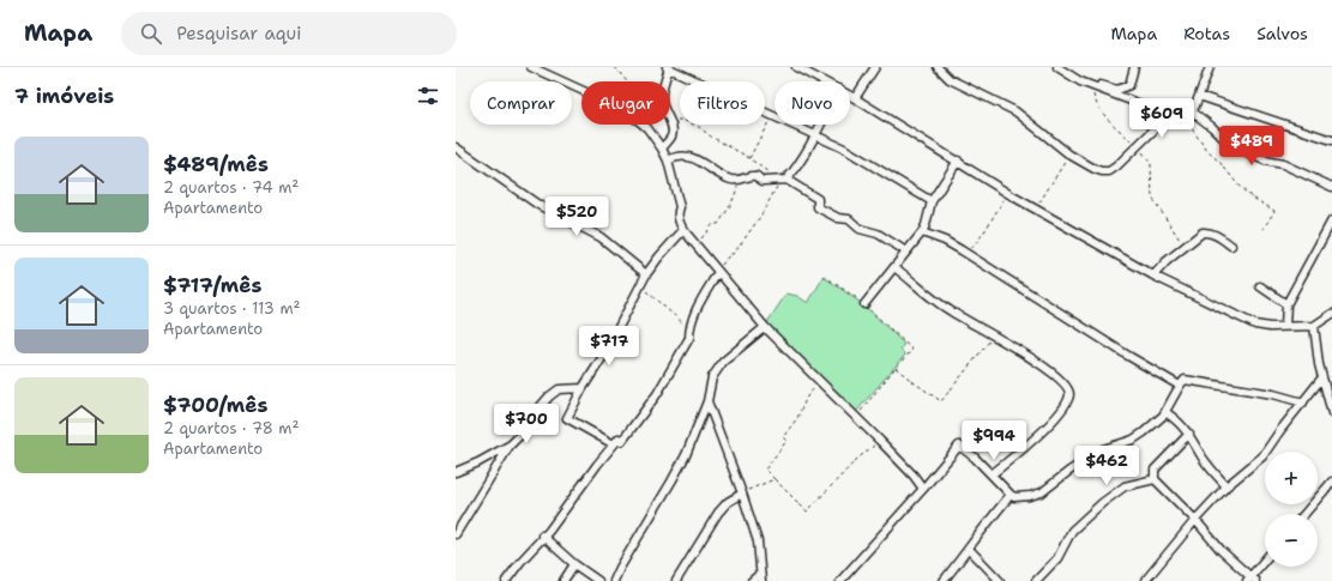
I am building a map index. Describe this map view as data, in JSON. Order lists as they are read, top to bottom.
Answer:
{
  "page": {
    "header": "Mapa",
    "search": "Pesquisar aqui",
    "nav": ["Mapa", "Rotas", "Salvos"],
    "heading": "7 imóveis",
    "chip": [
      "Comprar",
      "Alugar",
      "Filtros",
      "Novo"
    ],
    "price": [
      "$609",
      "$489",
      "$520",
      "$717",
      "$700",
      "$994",
      "$462"
    ],
    "list": [
      {
        "name": "$489/mês",
        "note": "2 quartos · 74 m² · Apartamento"
      },
      {
        "name": "$717/mês",
        "note": "3 quartos · 113 m² · Apartamento"
      },
      {
        "name": "$700/mês",
        "note": "2 quartos · 78 m² · Apartamento"
      }
    ],
    "map_buttons": ["+", "−"]
  }
}
